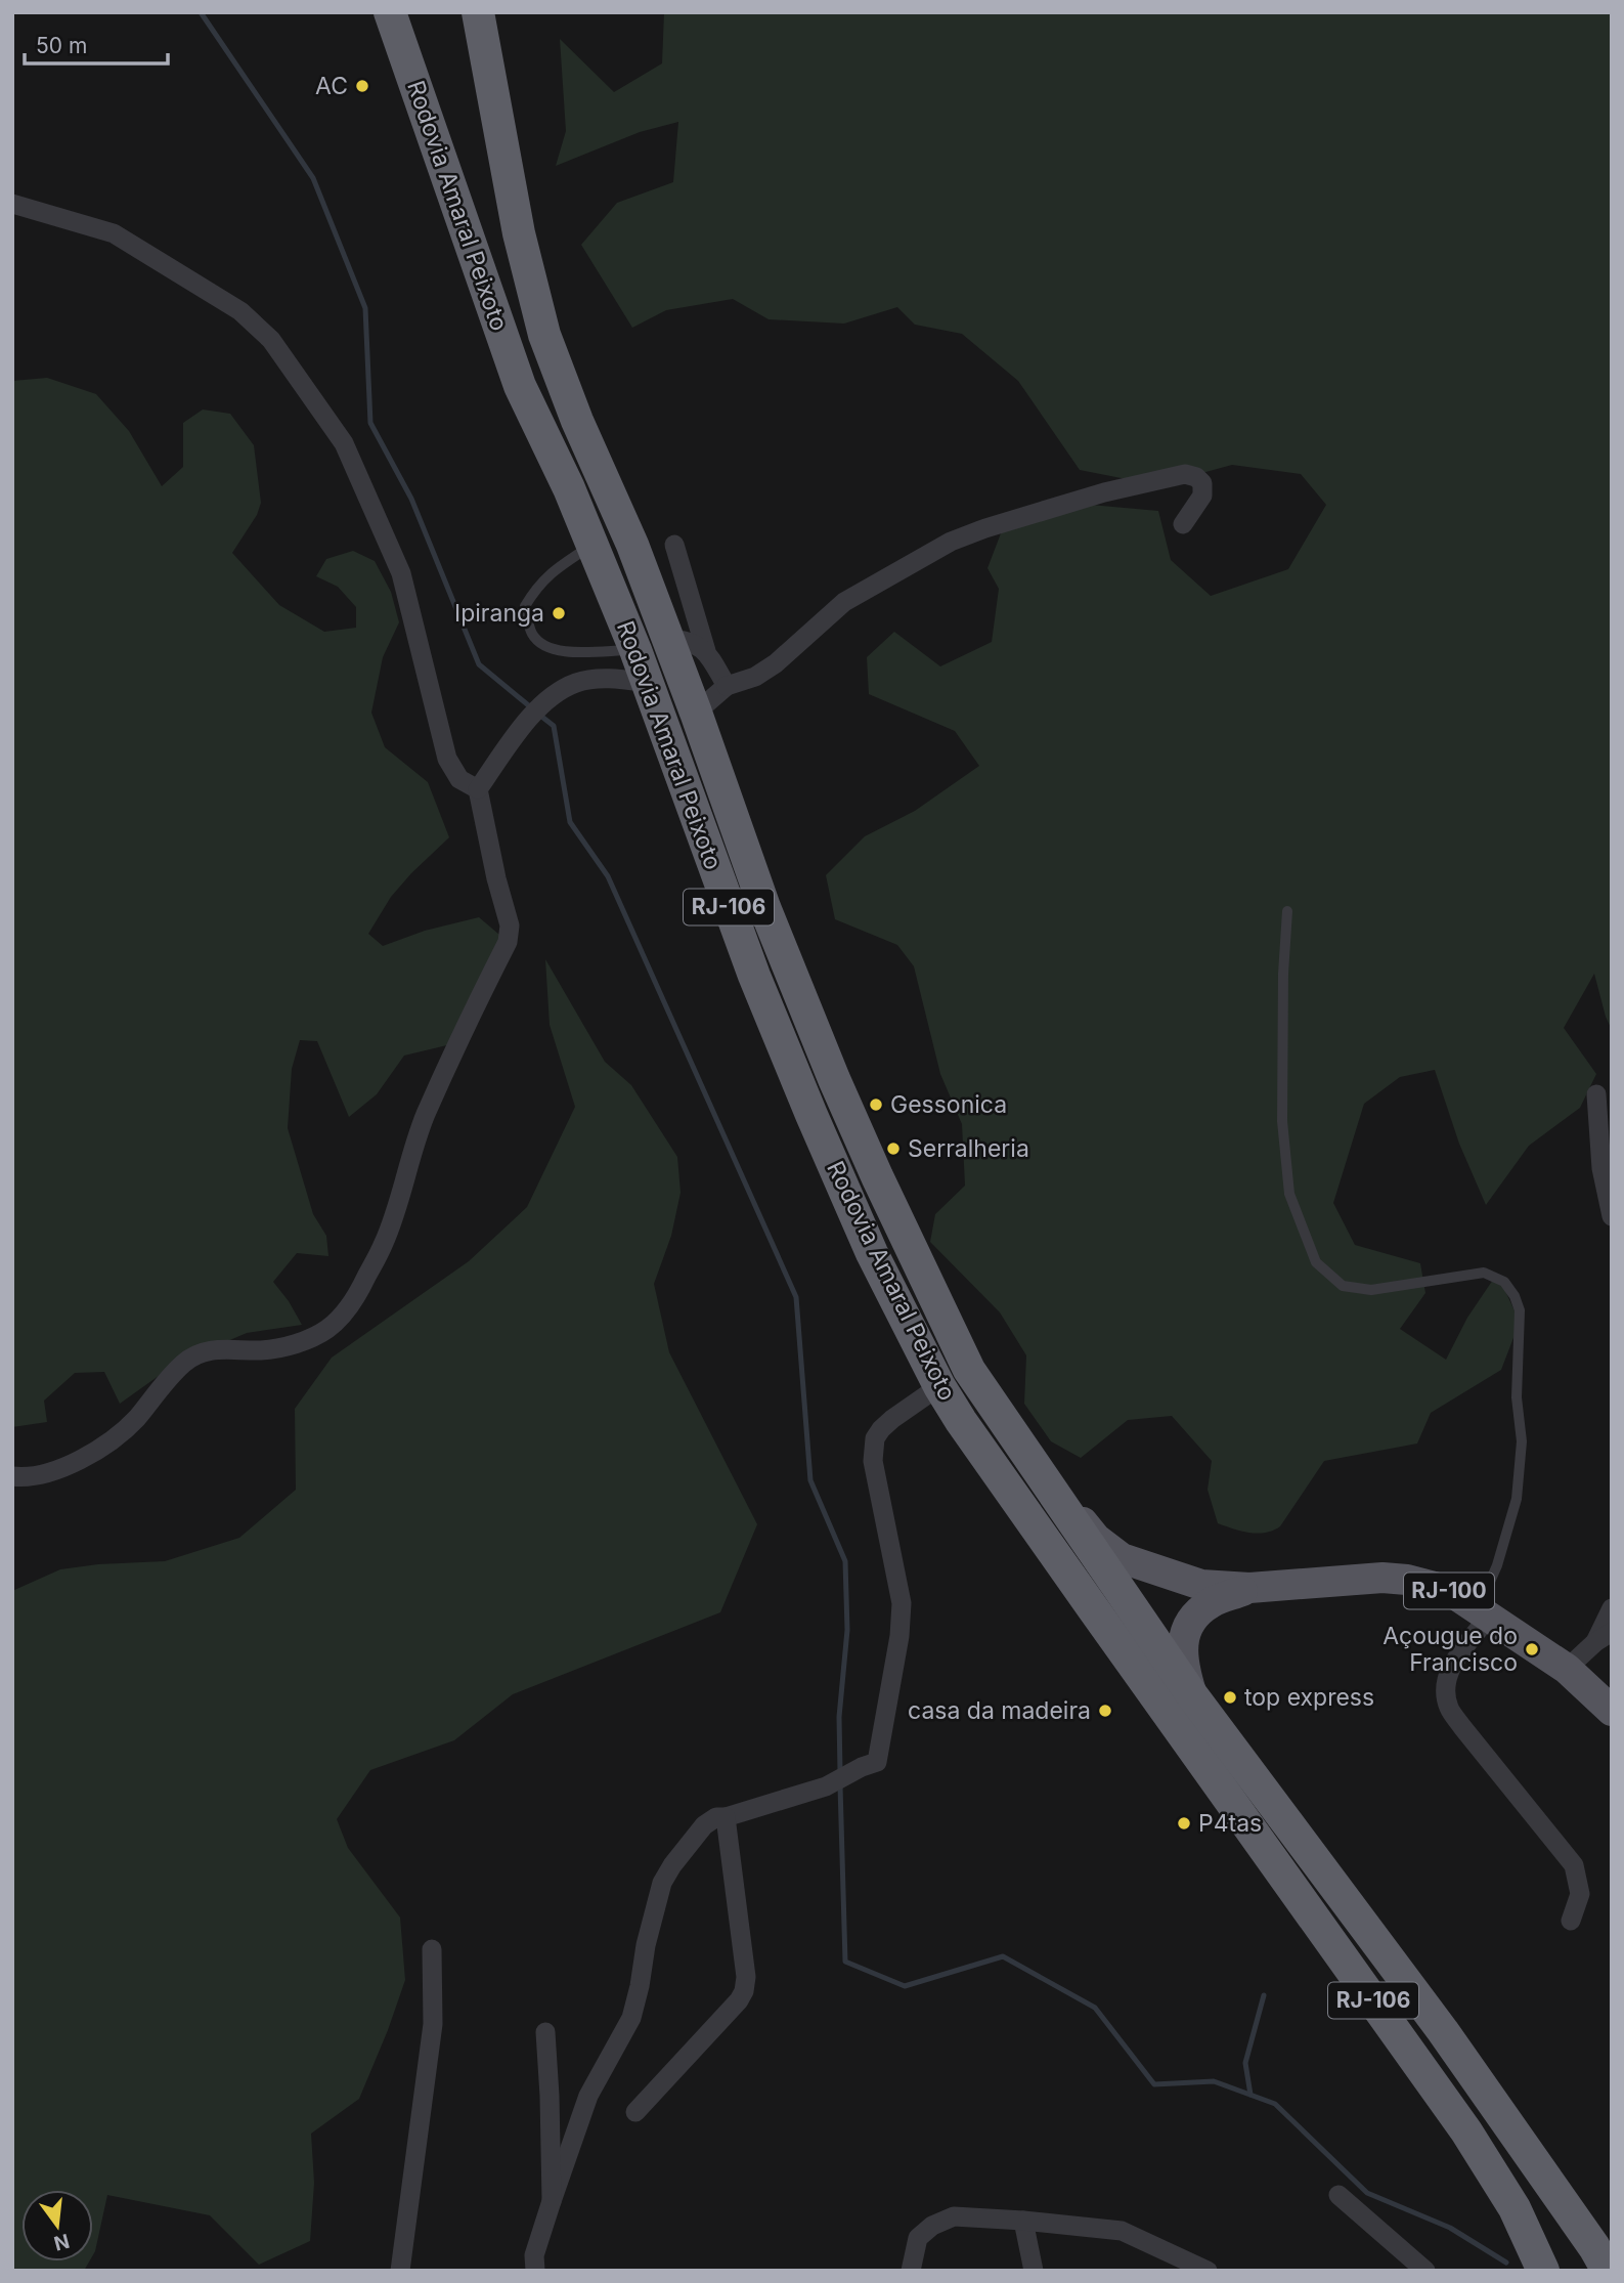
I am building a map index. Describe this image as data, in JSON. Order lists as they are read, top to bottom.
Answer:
{
  "streets": {
    "highway": ["Rodovia Amaral Peixoto", "RJ-106"],
    "main road": ["RJ-100"]
  },
  "crossings": [
    ["Rodovia Amaral Peixoto", "RJ-106"],
    ["Rodovia Amaral Peixoto", "RJ-100"],
    ["RJ-106", "RJ-100"]
  ],
  "places": [
    "AC",
    "Ipiranga",
    "Gessonica",
    "Serralheria",
    "Açougue do Francisco",
    "top express",
    "casa da madeira",
    "P4tas"
  ],
  "scale_bar": "50 m",
  "north": "bottom"
}
